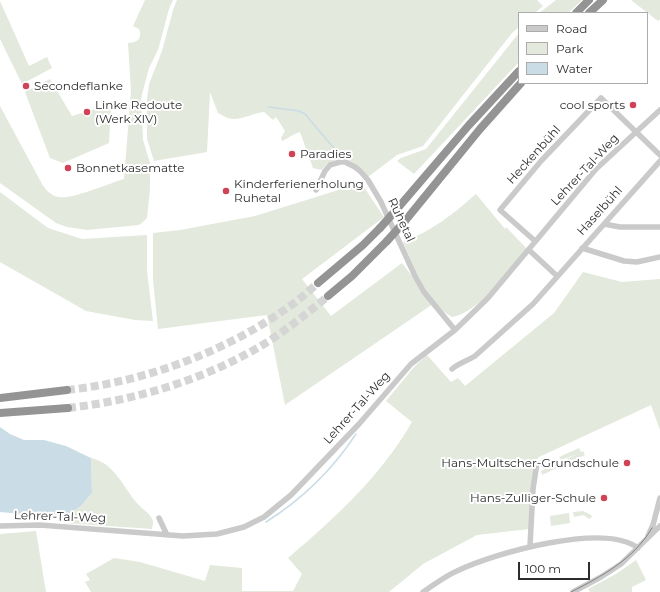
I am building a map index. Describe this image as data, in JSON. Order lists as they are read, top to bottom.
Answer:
{
  "streets": {
    "street": [
      "Heckenbühl",
      "Lehrer-Tal-Weg",
      "Haselbühl",
      "Ruhetal"
    ]
  },
  "crossings": [
    ["Heckenbühl", "Lehrer-Tal-Weg"],
    ["Lehrer-Tal-Weg", "Ruhetal"]
  ],
  "places": [
    "Secondeflanke",
    "cool sports",
    "Linke Redoute (Werk XIV)",
    "Paradies",
    "Bonnetkasematte",
    "Kinderferienerholung Ruhetal",
    "Hans-Multscher-Grundschule",
    "Hans-Zulliger-Schule"
  ],
  "legend": ["Road", "Park", "Water"],
  "scale_bar": "100 m"
}
